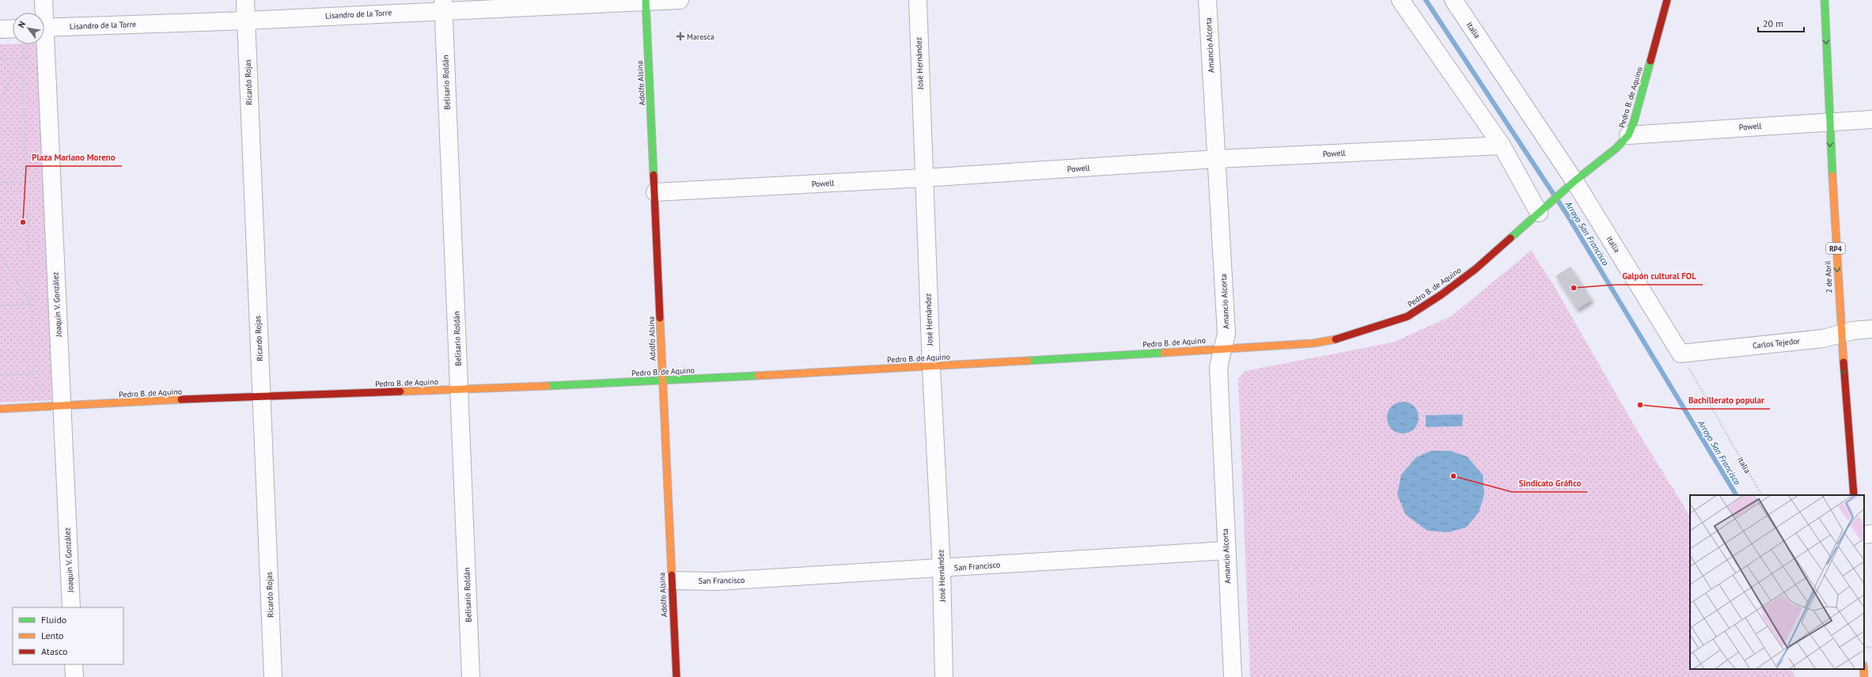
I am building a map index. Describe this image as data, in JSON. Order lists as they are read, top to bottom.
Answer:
{
  "streets": {
    "street": [
      "Lisandro de la Torre",
      "Italia",
      "Amancio Alcorta",
      "José Hernández",
      "Ricardo Rojas",
      "Belisario Roldán",
      "Adolfo Alsina",
      "Pedro B. de Aquino",
      "Powell",
      "RP4",
      "2 de Abril",
      "Joaquín V. González",
      "Carlos Tejedor",
      "San Francisco"
    ]
  },
  "crossings": [
    ["Lisandro de la Torre", "Ricardo Rojas"],
    ["Lisandro de la Torre", "Belisario Roldán"],
    ["Lisandro de la Torre", "Adolfo Alsina"],
    ["Italia", "Pedro B. de Aquino"],
    ["Italia", "Carlos Tejedor"],
    ["Amancio Alcorta", "Pedro B. de Aquino"],
    ["Amancio Alcorta", "Powell"],
    ["Amancio Alcorta", "San Francisco"],
    ["José Hernández", "Pedro B. de Aquino"],
    ["José Hernández", "Powell"],
    ["José Hernández", "San Francisco"],
    ["Ricardo Rojas", "Pedro B. de Aquino"],
    ["Belisario Roldán", "Pedro B. de Aquino"],
    ["Adolfo Alsina", "Pedro B. de Aquino"],
    ["Adolfo Alsina", "Powell"],
    ["Adolfo Alsina", "San Francisco"],
    ["Pedro B. de Aquino", "Powell"],
    ["Pedro B. de Aquino", "Joaquín V. González"],
    ["Powell", "2 de Abril"],
    ["2 de Abril", "Carlos Tejedor"]
  ],
  "one_way": ["2 de Abril"],
  "water": ["Arroyo San Francisco"],
  "places": {
    "health": ["Maresca"],
    "other": [
      "Plaza Mariano Moreno",
      "Galpón cultural FOL",
      "Bachillerato popular",
      "Sindicato Gráfico"
    ]
  },
  "legend": ["Fluido", "Lento", "Atasco"],
  "scale_bar": "20 m",
  "north": "top left"
}
